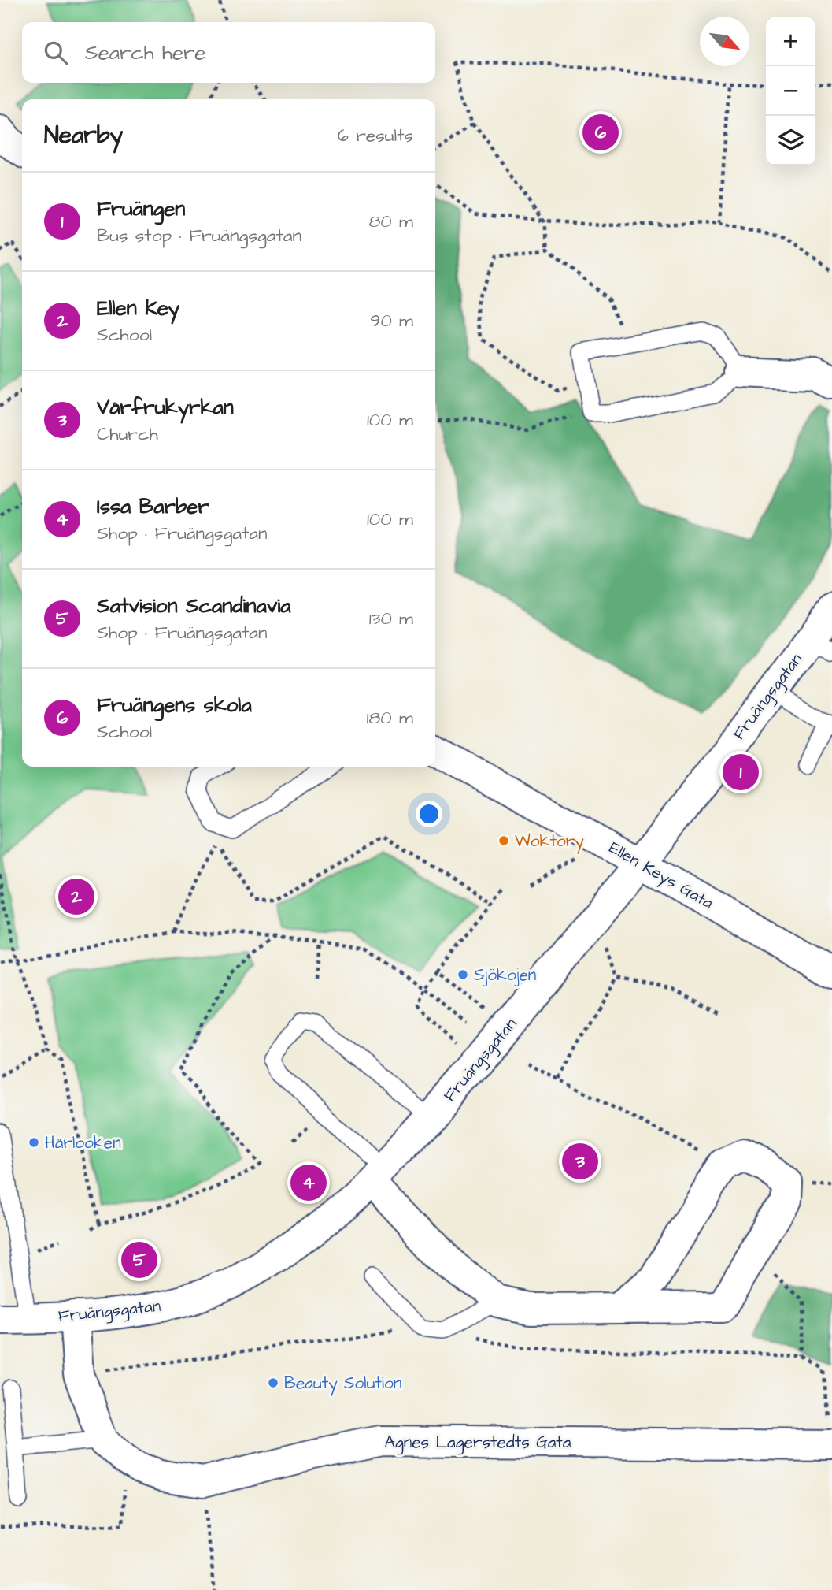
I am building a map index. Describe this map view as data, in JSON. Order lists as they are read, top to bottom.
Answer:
{
  "streets": {
    "street": ["Fruängsgatan", "Ellen Keys Gata", "Agnes Lagerstedts Gata"]
  },
  "crossings": [
    ["Fruängsgatan", "Ellen Keys Gata"],
    ["Fruängsgatan", "Agnes Lagerstedts Gata"]
  ],
  "places": [
    "Woktory",
    "Sjökojen",
    "Hårlooken",
    "Beauty Solution"
  ],
  "north": "bottom right",
  "page": {
    "map_buttons": ["+", "−"],
    "search": "Search here",
    "heading": ["Nearby", "6 results"],
    "pins": [
      "6",
      "1",
      "2",
      "3",
      "4",
      "5"
    ],
    "list": [
      {
        "mark": "1",
        "name": "Fruängen",
        "note": "Bus stop · Fruängsgatan",
        "value": "80 m"
      },
      {
        "mark": "2",
        "name": "Ellen Key",
        "note": "School",
        "value": "90 m"
      },
      {
        "mark": "3",
        "name": "Vårfrukyrkan",
        "note": "Church",
        "value": "100 m"
      },
      {
        "mark": "4",
        "name": "Issa Barber",
        "note": "Shop · Fruängsgatan",
        "value": "100 m"
      },
      {
        "mark": "5",
        "name": "Satvision Scandinavia",
        "note": "Shop · Fruängsgatan",
        "value": "130 m"
      },
      {
        "mark": "6",
        "name": "Fruängens skola",
        "note": "School",
        "value": "180 m"
      }
    ]
  }
}
